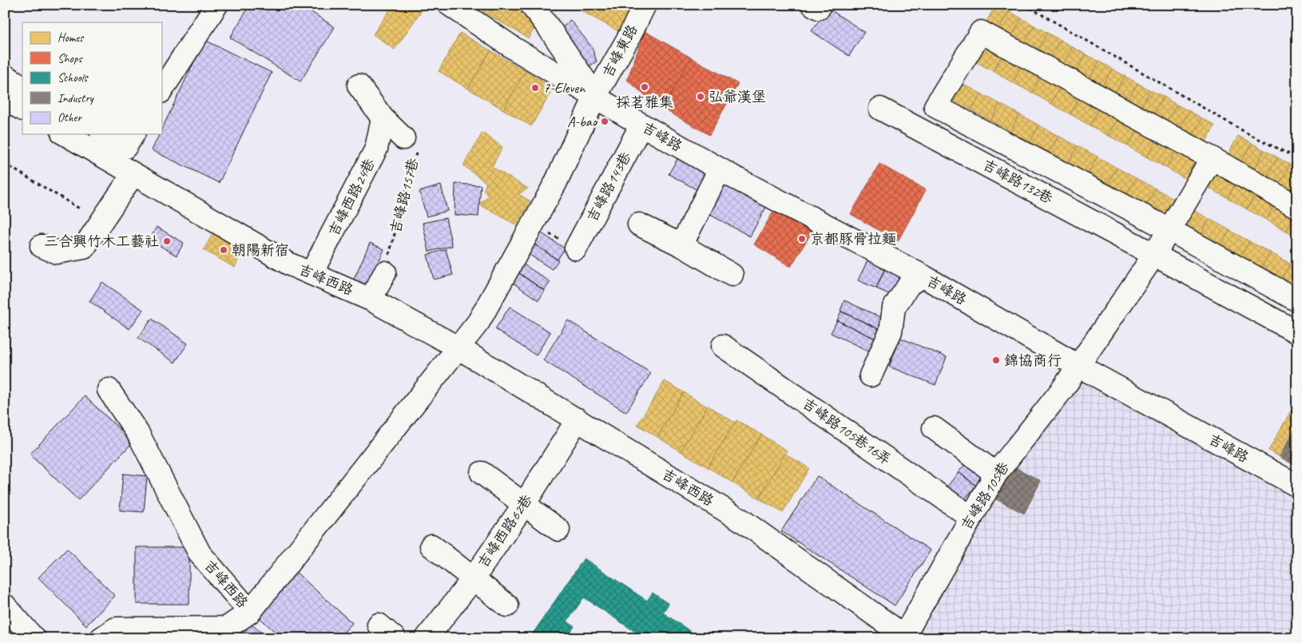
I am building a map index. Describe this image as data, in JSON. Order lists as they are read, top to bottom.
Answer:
{
  "streets": {
    "street": [
      "吉峰東路",
      "吉峰路",
      "吉峰路132巷",
      "吉峰路143巷",
      "吉峰路157巷",
      "吉峰西路24巷",
      "吉峰西路",
      "吉峰路105巷16弄",
      "吉峰路105巷",
      "吉峰西路62巷"
    ]
  },
  "crossings": [
    ["吉峰東路", "吉峰路"],
    ["吉峰東路", "吉峰西路"],
    ["吉峰路", "吉峰路143巷"],
    ["吉峰路", "吉峰西路"],
    ["吉峰路", "吉峰路105巷"],
    ["吉峰路157巷", "吉峰西路24巷"],
    ["吉峰西路24巷", "吉峰西路"],
    ["吉峰西路", "吉峰路105巷"],
    ["吉峰西路", "吉峰西路62巷"],
    ["吉峰路105巷16弄", "吉峰路105巷"]
  ],
  "places": [
    "採茗雅集",
    "7-Eleven",
    "弘爺漢堡",
    "A-bao",
    "京都豚骨拉麵",
    "三合興竹木工藝社",
    "朝陽新宿",
    "錦協商行"
  ],
  "legend": [
    "Homes",
    "Shops",
    "Schools",
    "Industry",
    "Other"
  ]
}
